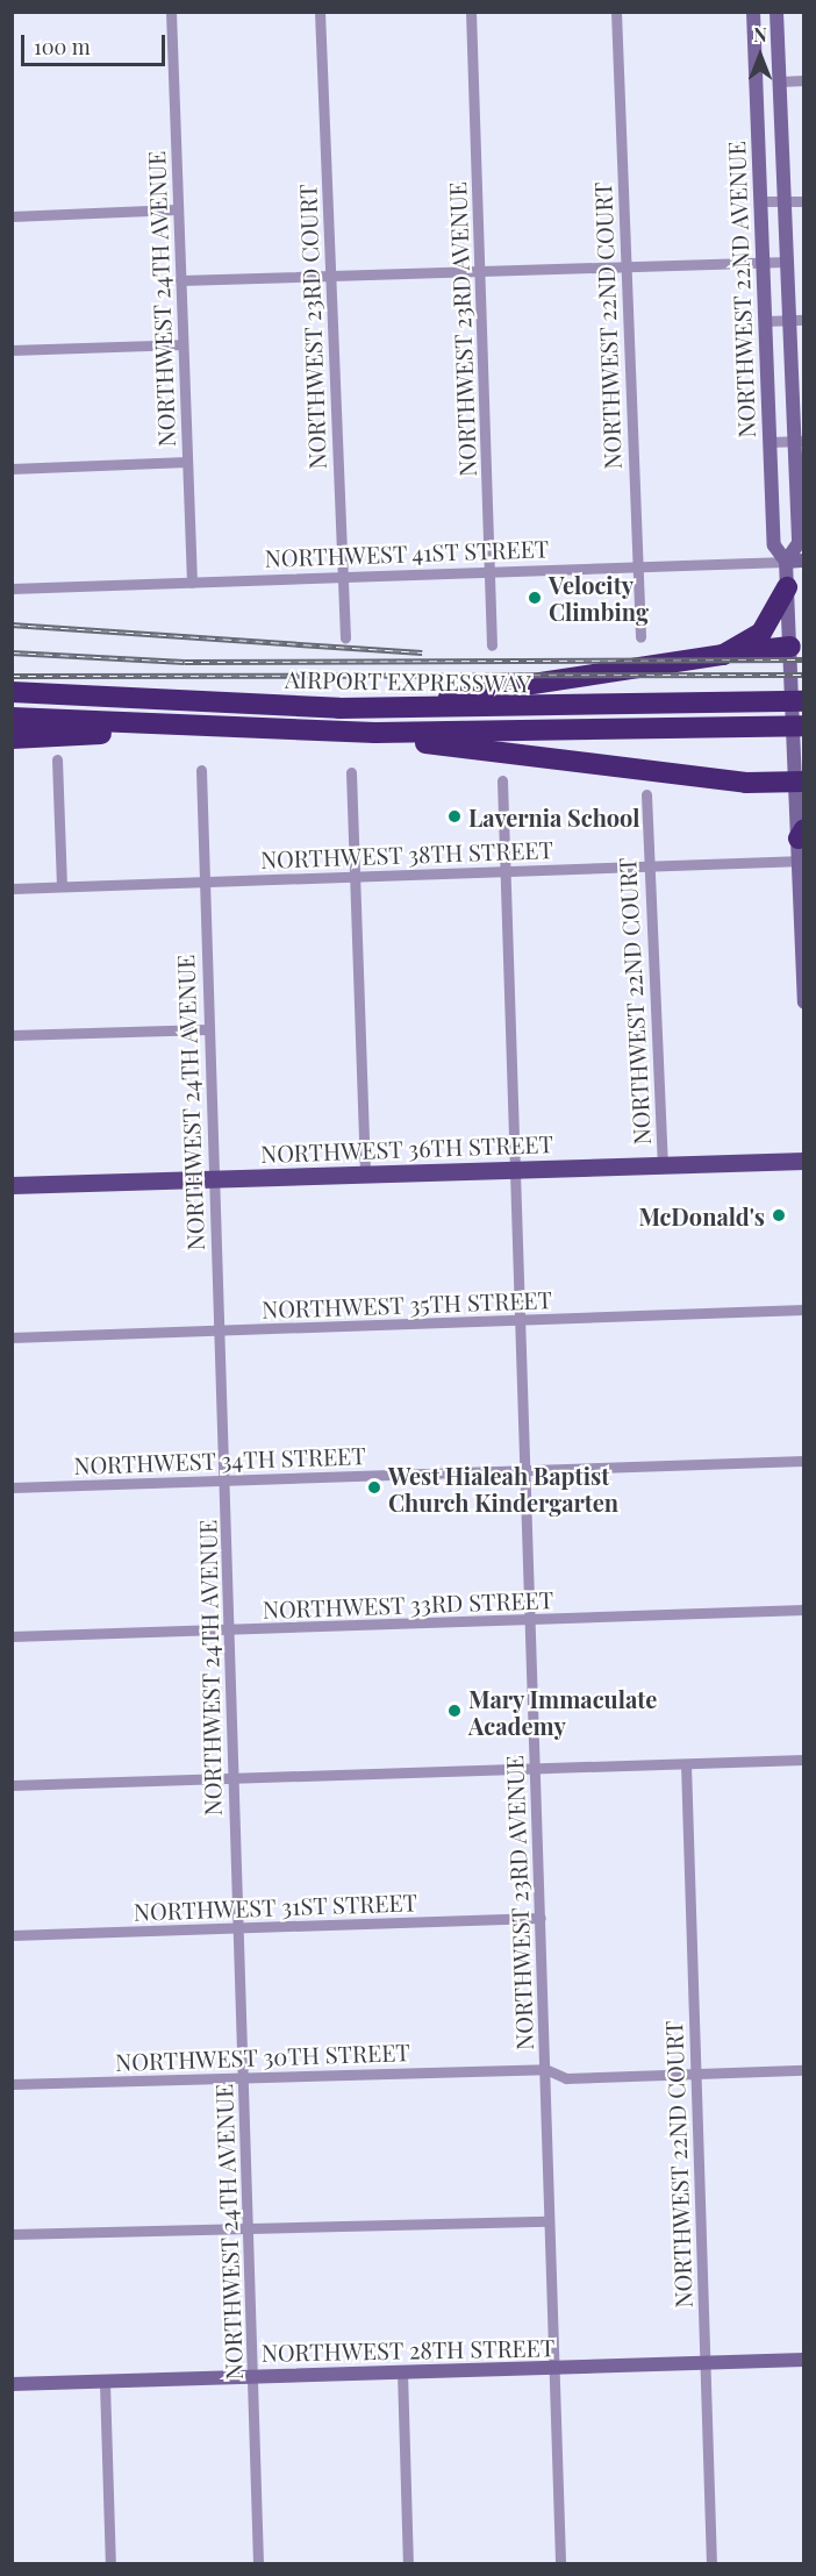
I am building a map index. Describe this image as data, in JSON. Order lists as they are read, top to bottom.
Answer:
{
  "streets": {
    "highway": ["AIRPORT EXPRESSWAY"],
    "main road": [
      "NORTHWEST 22ND AVENUE",
      "NORTHWEST 41ST STREET",
      "NORTHWEST 36TH STREET",
      "NORTHWEST 28TH STREET"
    ],
    "street": [
      "NORTHWEST 24TH AVENUE",
      "NORTHWEST 22ND COURT",
      "NORTHWEST 23RD COURT",
      "NORTHWEST 23RD AVENUE",
      "NORTHWEST 38TH STREET",
      "NORTHWEST 35TH STREET",
      "NORTHWEST 34TH STREET",
      "NORTHWEST 33RD STREET",
      "NORTHWEST 31ST STREET",
      "NORTHWEST 30TH STREET"
    ]
  },
  "crossings": [
    ["NORTHWEST 22ND AVENUE", "NORTHWEST 41ST STREET"],
    ["NORTHWEST 22ND AVENUE", "NORTHWEST 38TH STREET"],
    ["NORTHWEST 24TH AVENUE", "NORTHWEST 41ST STREET"],
    ["NORTHWEST 24TH AVENUE", "NORTHWEST 38TH STREET"],
    ["NORTHWEST 24TH AVENUE", "NORTHWEST 36TH STREET"],
    ["NORTHWEST 24TH AVENUE", "NORTHWEST 35TH STREET"],
    ["NORTHWEST 24TH AVENUE", "NORTHWEST 34TH STREET"],
    ["NORTHWEST 24TH AVENUE", "NORTHWEST 33RD STREET"],
    ["NORTHWEST 24TH AVENUE", "NORTHWEST 31ST STREET"],
    ["NORTHWEST 24TH AVENUE", "NORTHWEST 30TH STREET"],
    ["NORTHWEST 24TH AVENUE", "NORTHWEST 28TH STREET"],
    ["NORTHWEST 22ND COURT", "NORTHWEST 41ST STREET"],
    ["NORTHWEST 22ND COURT", "NORTHWEST 38TH STREET"],
    ["NORTHWEST 22ND COURT", "NORTHWEST 36TH STREET"],
    ["NORTHWEST 22ND COURT", "NORTHWEST 30TH STREET"],
    ["NORTHWEST 22ND COURT", "NORTHWEST 28TH STREET"],
    ["NORTHWEST 23RD COURT", "NORTHWEST 41ST STREET"],
    ["NORTHWEST 23RD AVENUE", "NORTHWEST 41ST STREET"],
    ["NORTHWEST 23RD AVENUE", "NORTHWEST 38TH STREET"],
    ["NORTHWEST 23RD AVENUE", "NORTHWEST 36TH STREET"],
    ["NORTHWEST 23RD AVENUE", "NORTHWEST 35TH STREET"],
    ["NORTHWEST 23RD AVENUE", "NORTHWEST 34TH STREET"],
    ["NORTHWEST 23RD AVENUE", "NORTHWEST 33RD STREET"],
    ["NORTHWEST 23RD AVENUE", "NORTHWEST 31ST STREET"],
    ["NORTHWEST 23RD AVENUE", "NORTHWEST 30TH STREET"],
    ["NORTHWEST 23RD AVENUE", "NORTHWEST 28TH STREET"]
  ],
  "places": [
    "Velocity Climbing",
    "Lavernia School",
    "McDonald's",
    "West Hialeah Baptist Church Kindergarten",
    "Mary Immaculate Academy"
  ],
  "scale_bar": "100 m",
  "north": "top"
}
